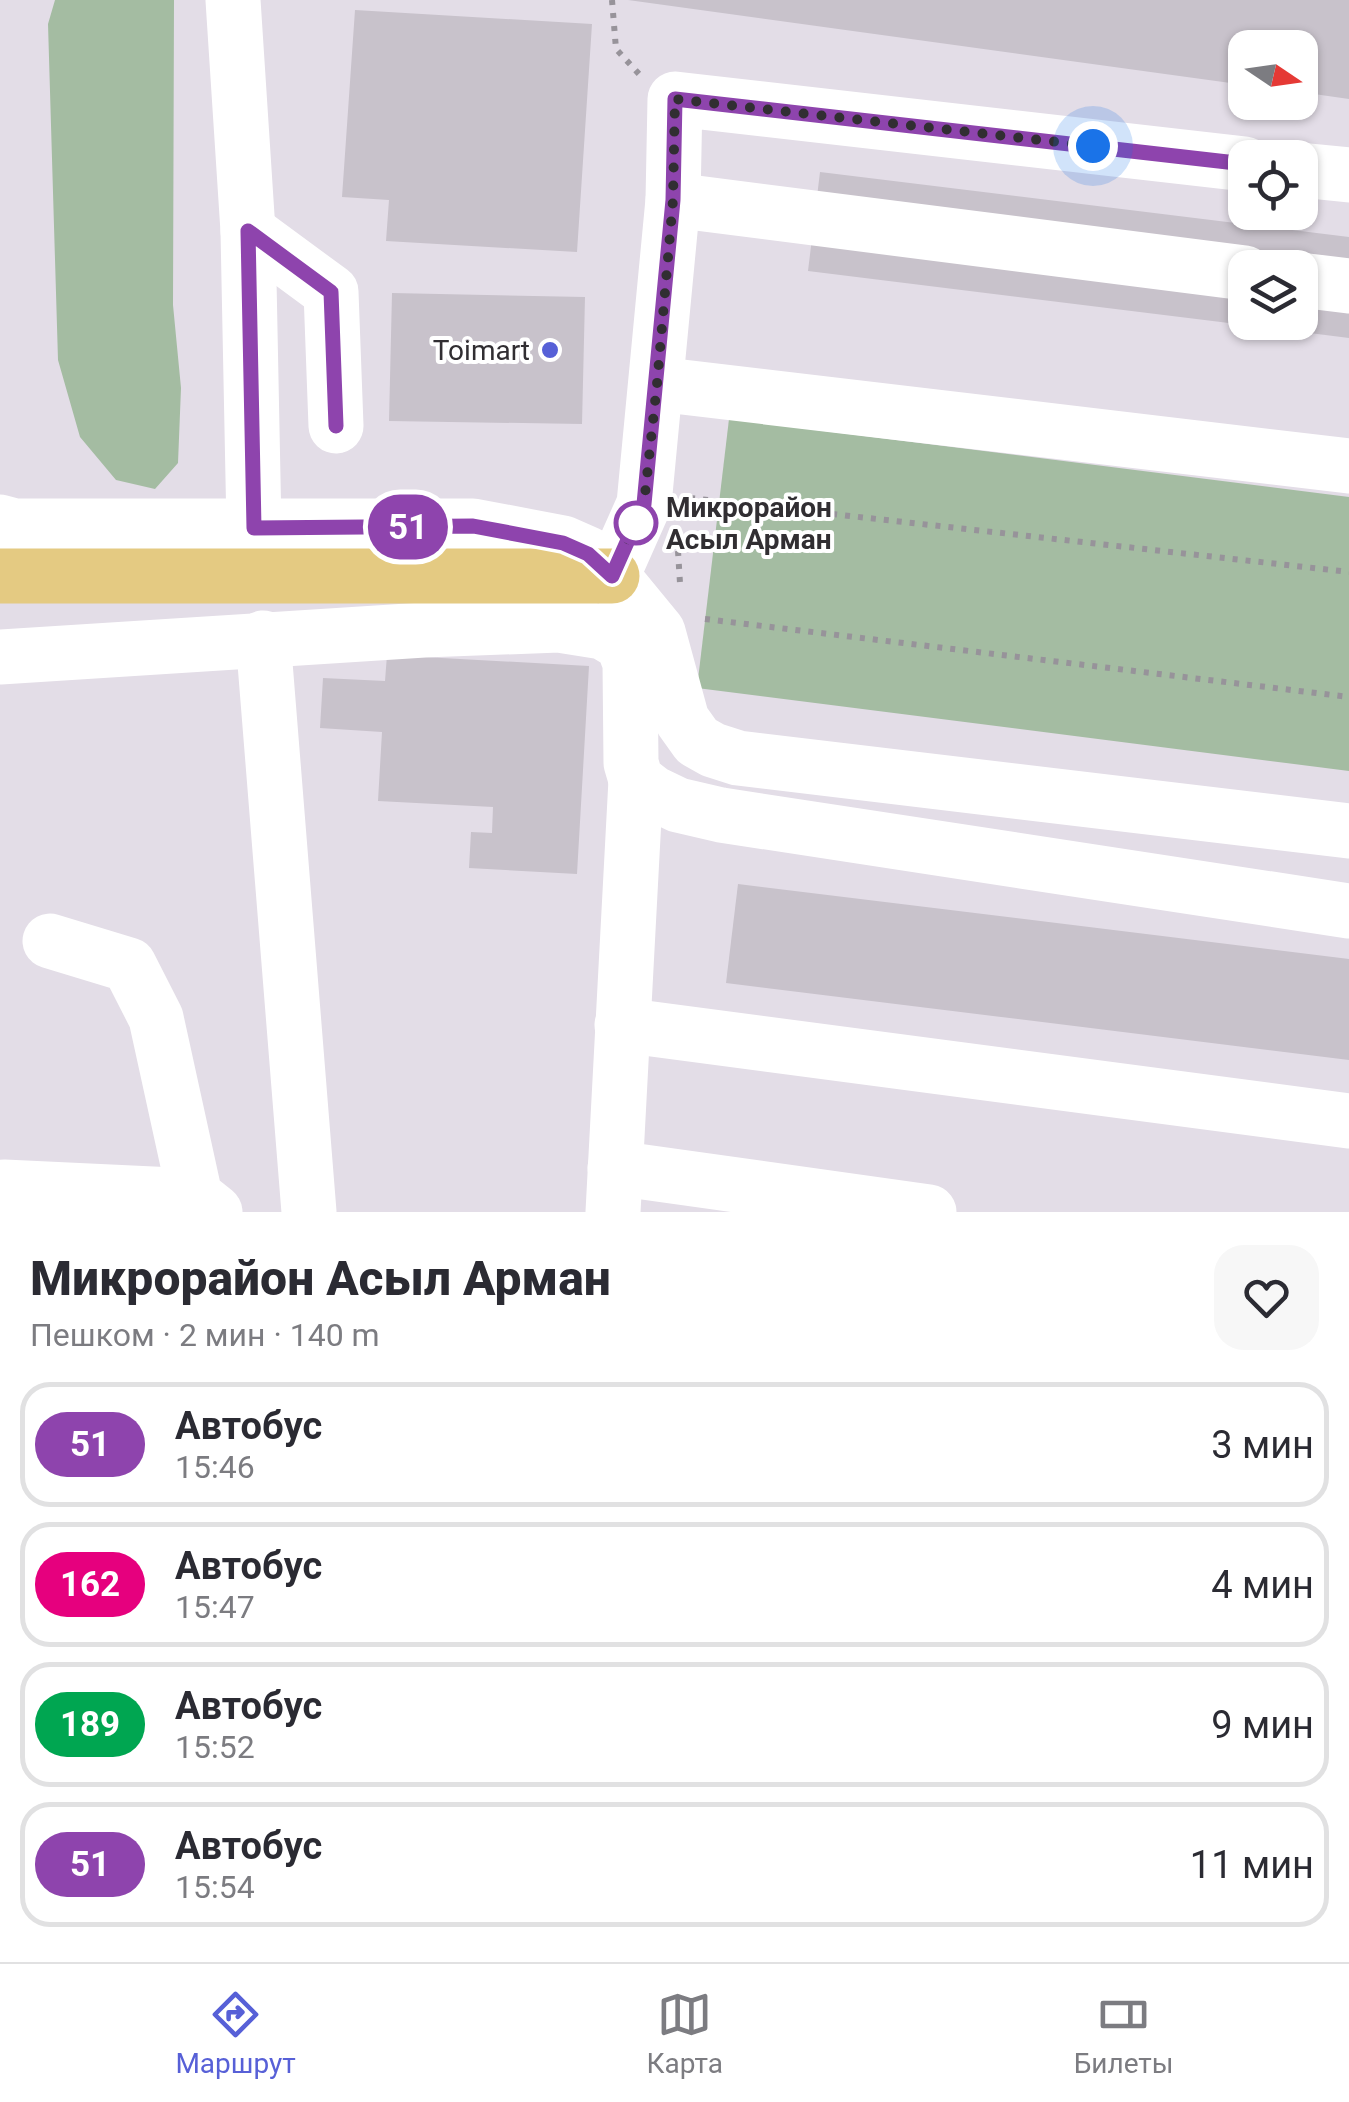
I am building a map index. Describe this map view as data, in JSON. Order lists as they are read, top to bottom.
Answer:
{
  "places": ["Toimart", "Микрорайон Асыл Арман"],
  "lines": ["bus line 51"],
  "north": "right",
  "page": {
    "on_map": "51",
    "heading": ["Микрорайон Асыл Арман", "Пешком · 2 мин · 140 m"],
    "list": [
      {
        "mark": "51",
        "name": "Автобус",
        "note": "15:46",
        "value": "3 мин"
      },
      {
        "mark": "162",
        "name": "Автобус",
        "note": "15:47",
        "value": "4 мин"
      },
      {
        "mark": "189",
        "name": "Автобус",
        "note": "15:52",
        "value": "9 мин"
      },
      {
        "mark": "51",
        "name": "Автобус",
        "note": "15:54",
        "value": "11 мин"
      }
    ],
    "tabs": ["Маршрут", "Карта", "Билеты"]
  }
}
